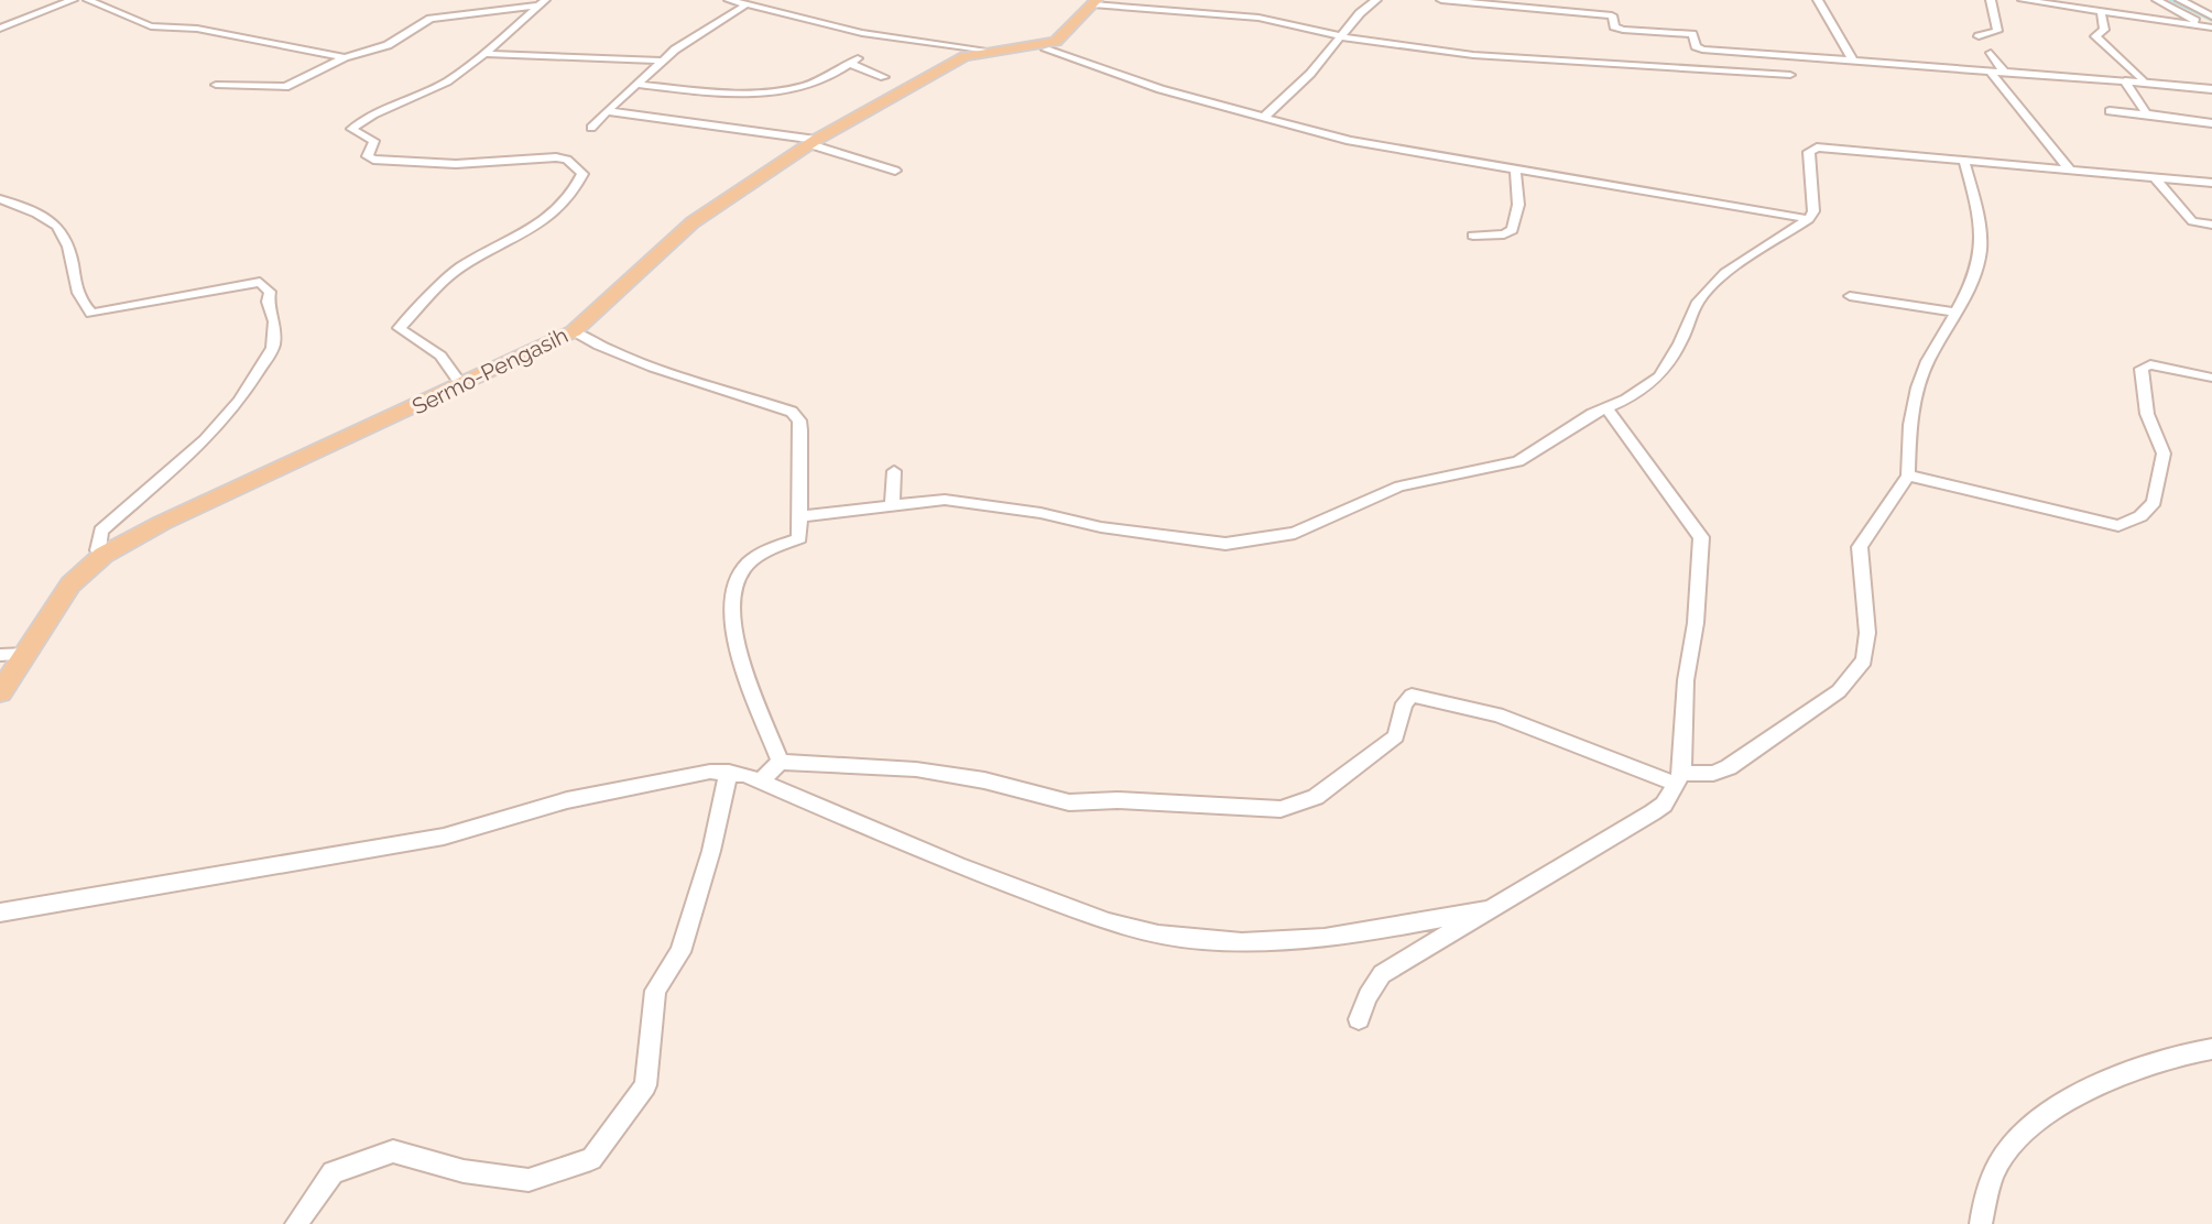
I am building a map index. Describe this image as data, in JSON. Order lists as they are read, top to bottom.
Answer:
{
  "streets": {
    "main road": ["Sermo-Pengasih"]
  }
}
